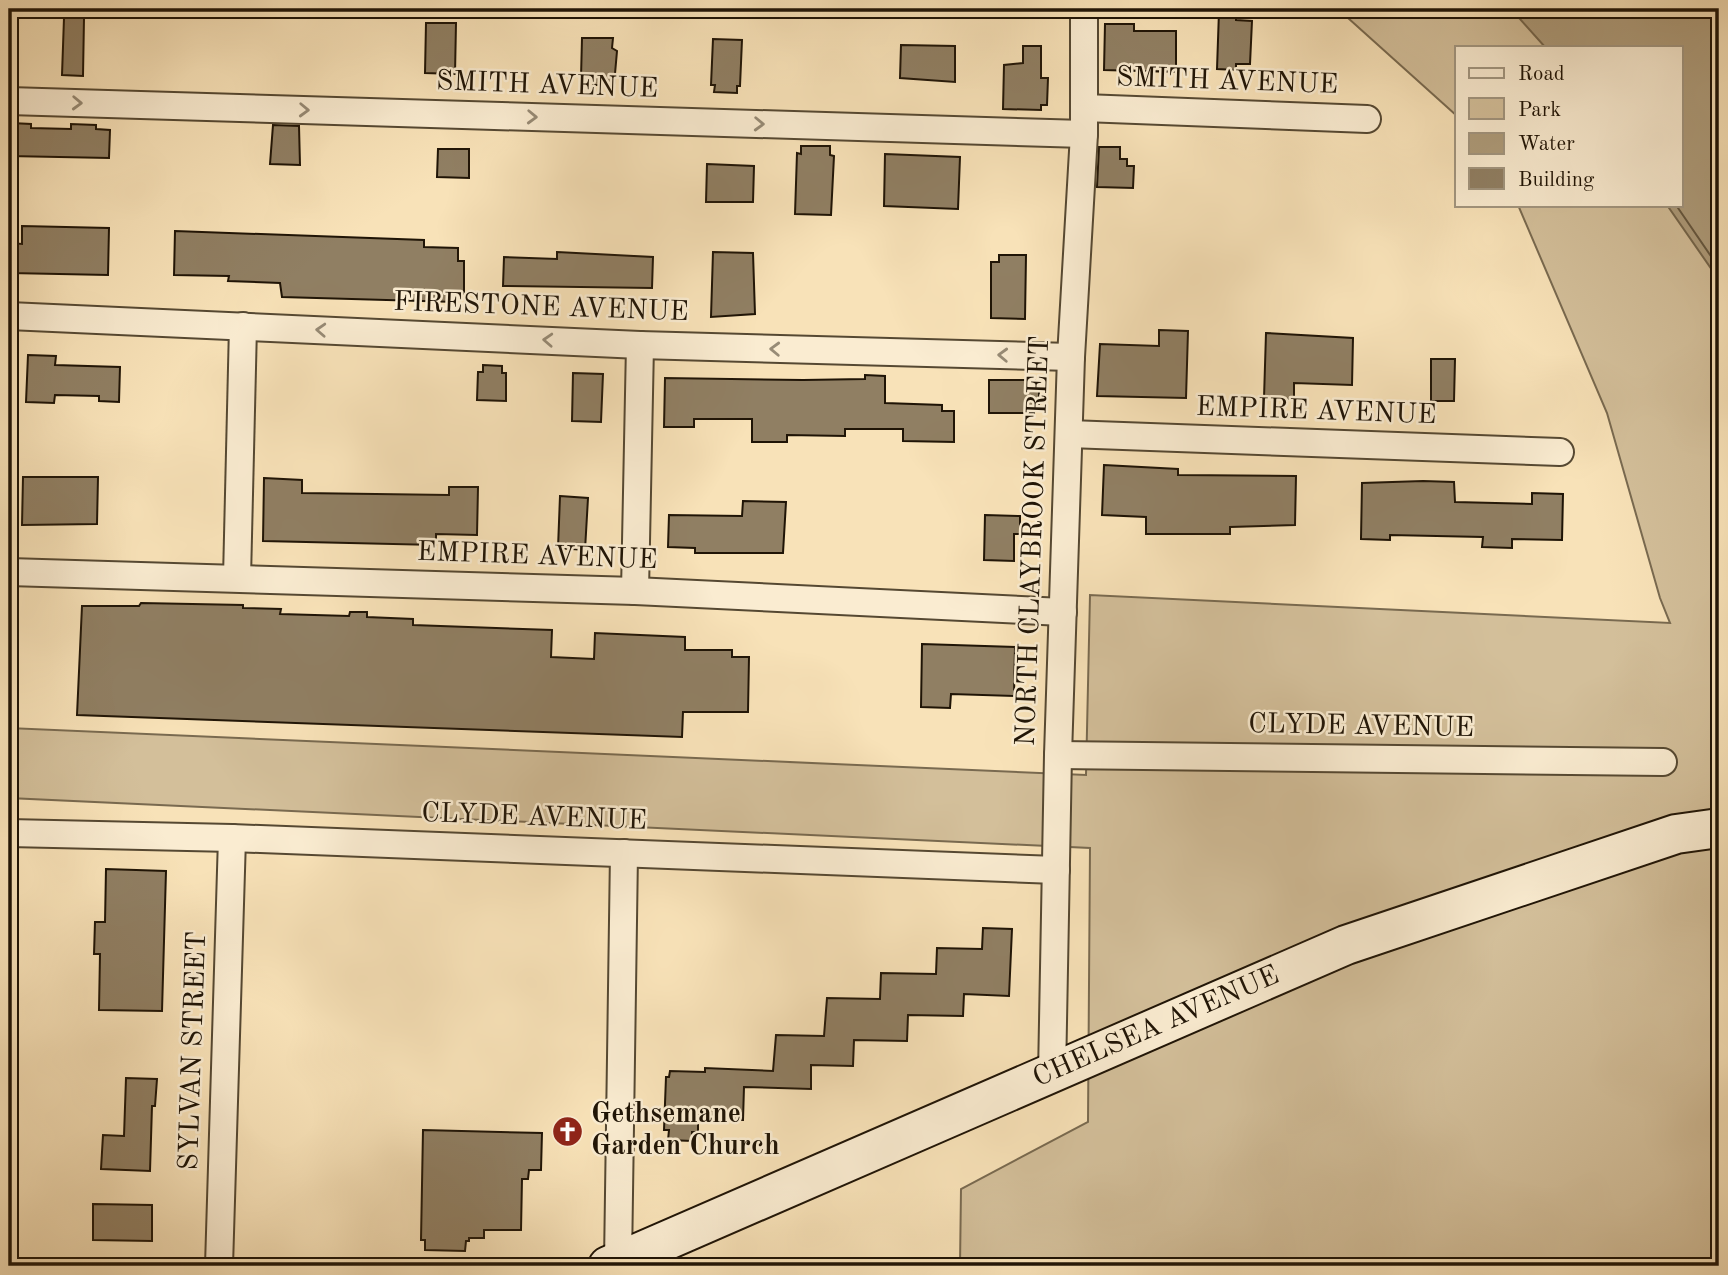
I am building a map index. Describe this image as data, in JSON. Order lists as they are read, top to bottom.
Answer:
{
  "streets": {
    "main road": ["CHELSEA AVENUE"],
    "street": [
      "SMITH AVENUE",
      "FIRESTONE AVENUE",
      "EMPIRE AVENUE",
      "NORTH CLAYBROOK STREET",
      "CLYDE AVENUE",
      "SYLVAN STREET"
    ]
  },
  "crossings": [
    ["SMITH AVENUE", "NORTH CLAYBROOK STREET"],
    ["FIRESTONE AVENUE", "NORTH CLAYBROOK STREET"],
    ["EMPIRE AVENUE", "NORTH CLAYBROOK STREET"],
    ["NORTH CLAYBROOK STREET", "CLYDE AVENUE"],
    ["NORTH CLAYBROOK STREET", "CHELSEA AVENUE"],
    ["CLYDE AVENUE", "SYLVAN STREET"]
  ],
  "one_way": ["SMITH AVENUE", "FIRESTONE AVENUE"],
  "places": {
    "church": ["Gethsemane Garden Church"]
  },
  "legend": [
    "Road",
    "Park",
    "Water",
    "Building"
  ]
}
